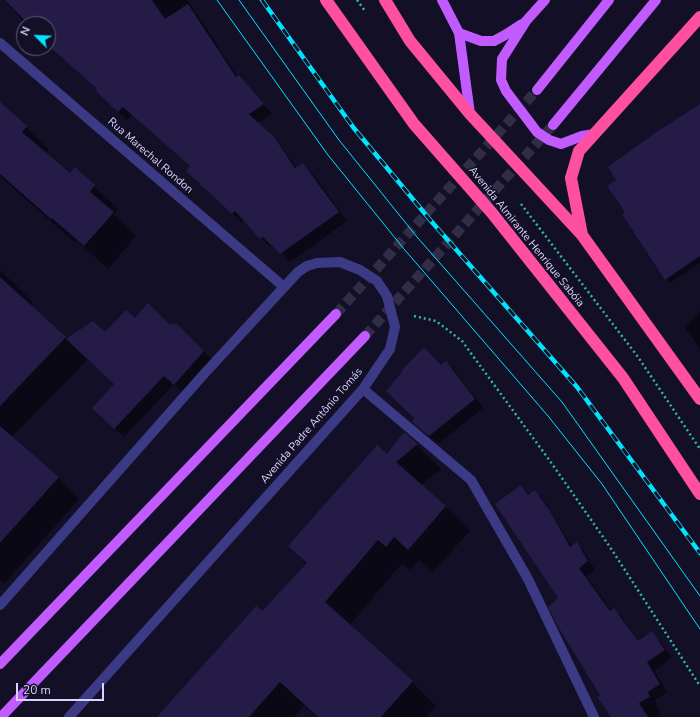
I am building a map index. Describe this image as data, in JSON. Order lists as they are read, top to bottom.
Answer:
{
  "streets": {
    "highway": ["Avenida Almirante Henrique Sabóia"],
    "main road": ["Avenida Padre Antônio Tomás"],
    "street": ["Rua Marechal Rondon"]
  },
  "crossings": [
    ["Rua Marechal Rondon", "Avenida Padre Antônio Tomás"]
  ],
  "scale_bar": "20 m",
  "north": "top left"
}
